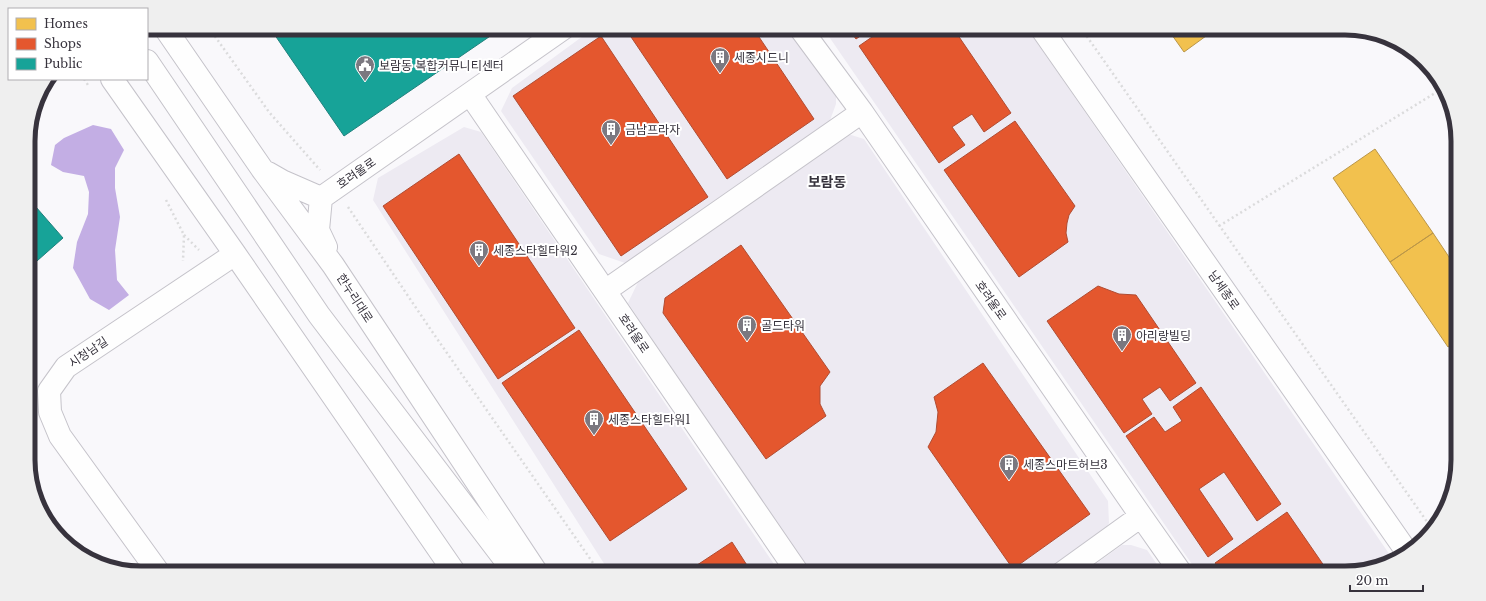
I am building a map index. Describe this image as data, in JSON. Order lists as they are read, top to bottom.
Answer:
{
  "streets": {
    "street": [
      "호려울로",
      "남세종로",
      "한누리대로",
      "시청남길"
    ]
  },
  "districts": ["보람동"],
  "places": {
    "building": [
      "세종시드니",
      "금남프라자",
      "세종스타힐타워2",
      "골드타워",
      "아리랑빌딩",
      "세종스타힐타워1",
      "세종스마트허브3"
    ],
    "public building": ["보람동 복합커뮤니티센터"]
  },
  "legend": ["Homes", "Shops", "Public"],
  "scale_bar": "20 m"
}
